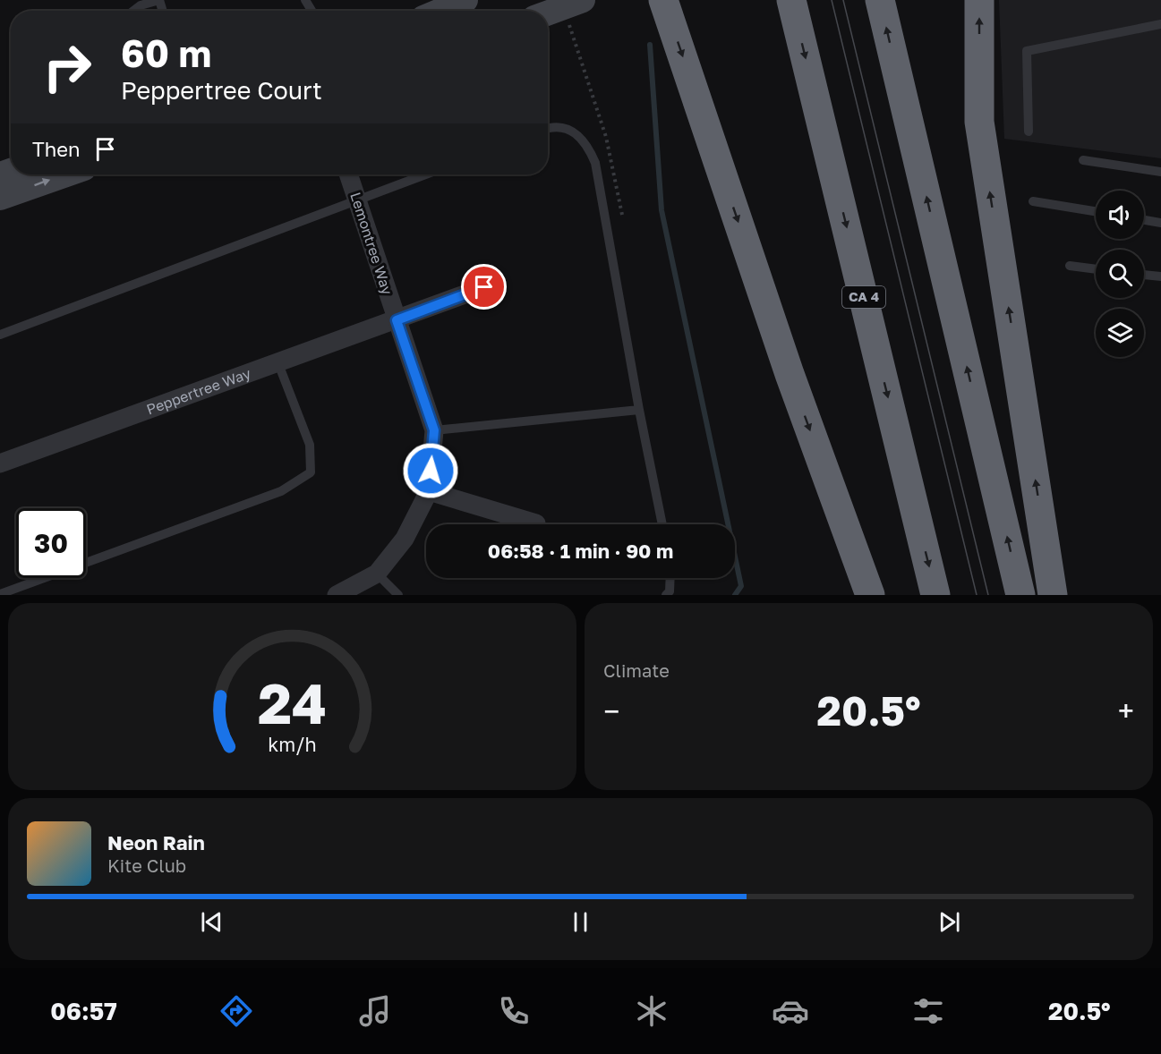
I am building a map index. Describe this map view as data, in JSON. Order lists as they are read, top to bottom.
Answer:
{
  "streets": {
    "highway": ["CA 4"],
    "street": ["Lemontree Way", "Peppertree Way"]
  },
  "crossings": [
    ["Lemontree Way", "Peppertree Way"]
  ],
  "page": {
    "turn": ["60 m", "Peppertree Court"],
    "then": "Then",
    "limit": "30",
    "trip": "06:58 · 1 min · 90 m",
    "tile": "Climate",
    "heat": ["−", "20.5°", "+"],
    "song": ["Neon Rain", "Kite Club"],
    "tabs": ["06:57", "20.5°"],
    "gauge": ["24", "km/h"]
  }
}
